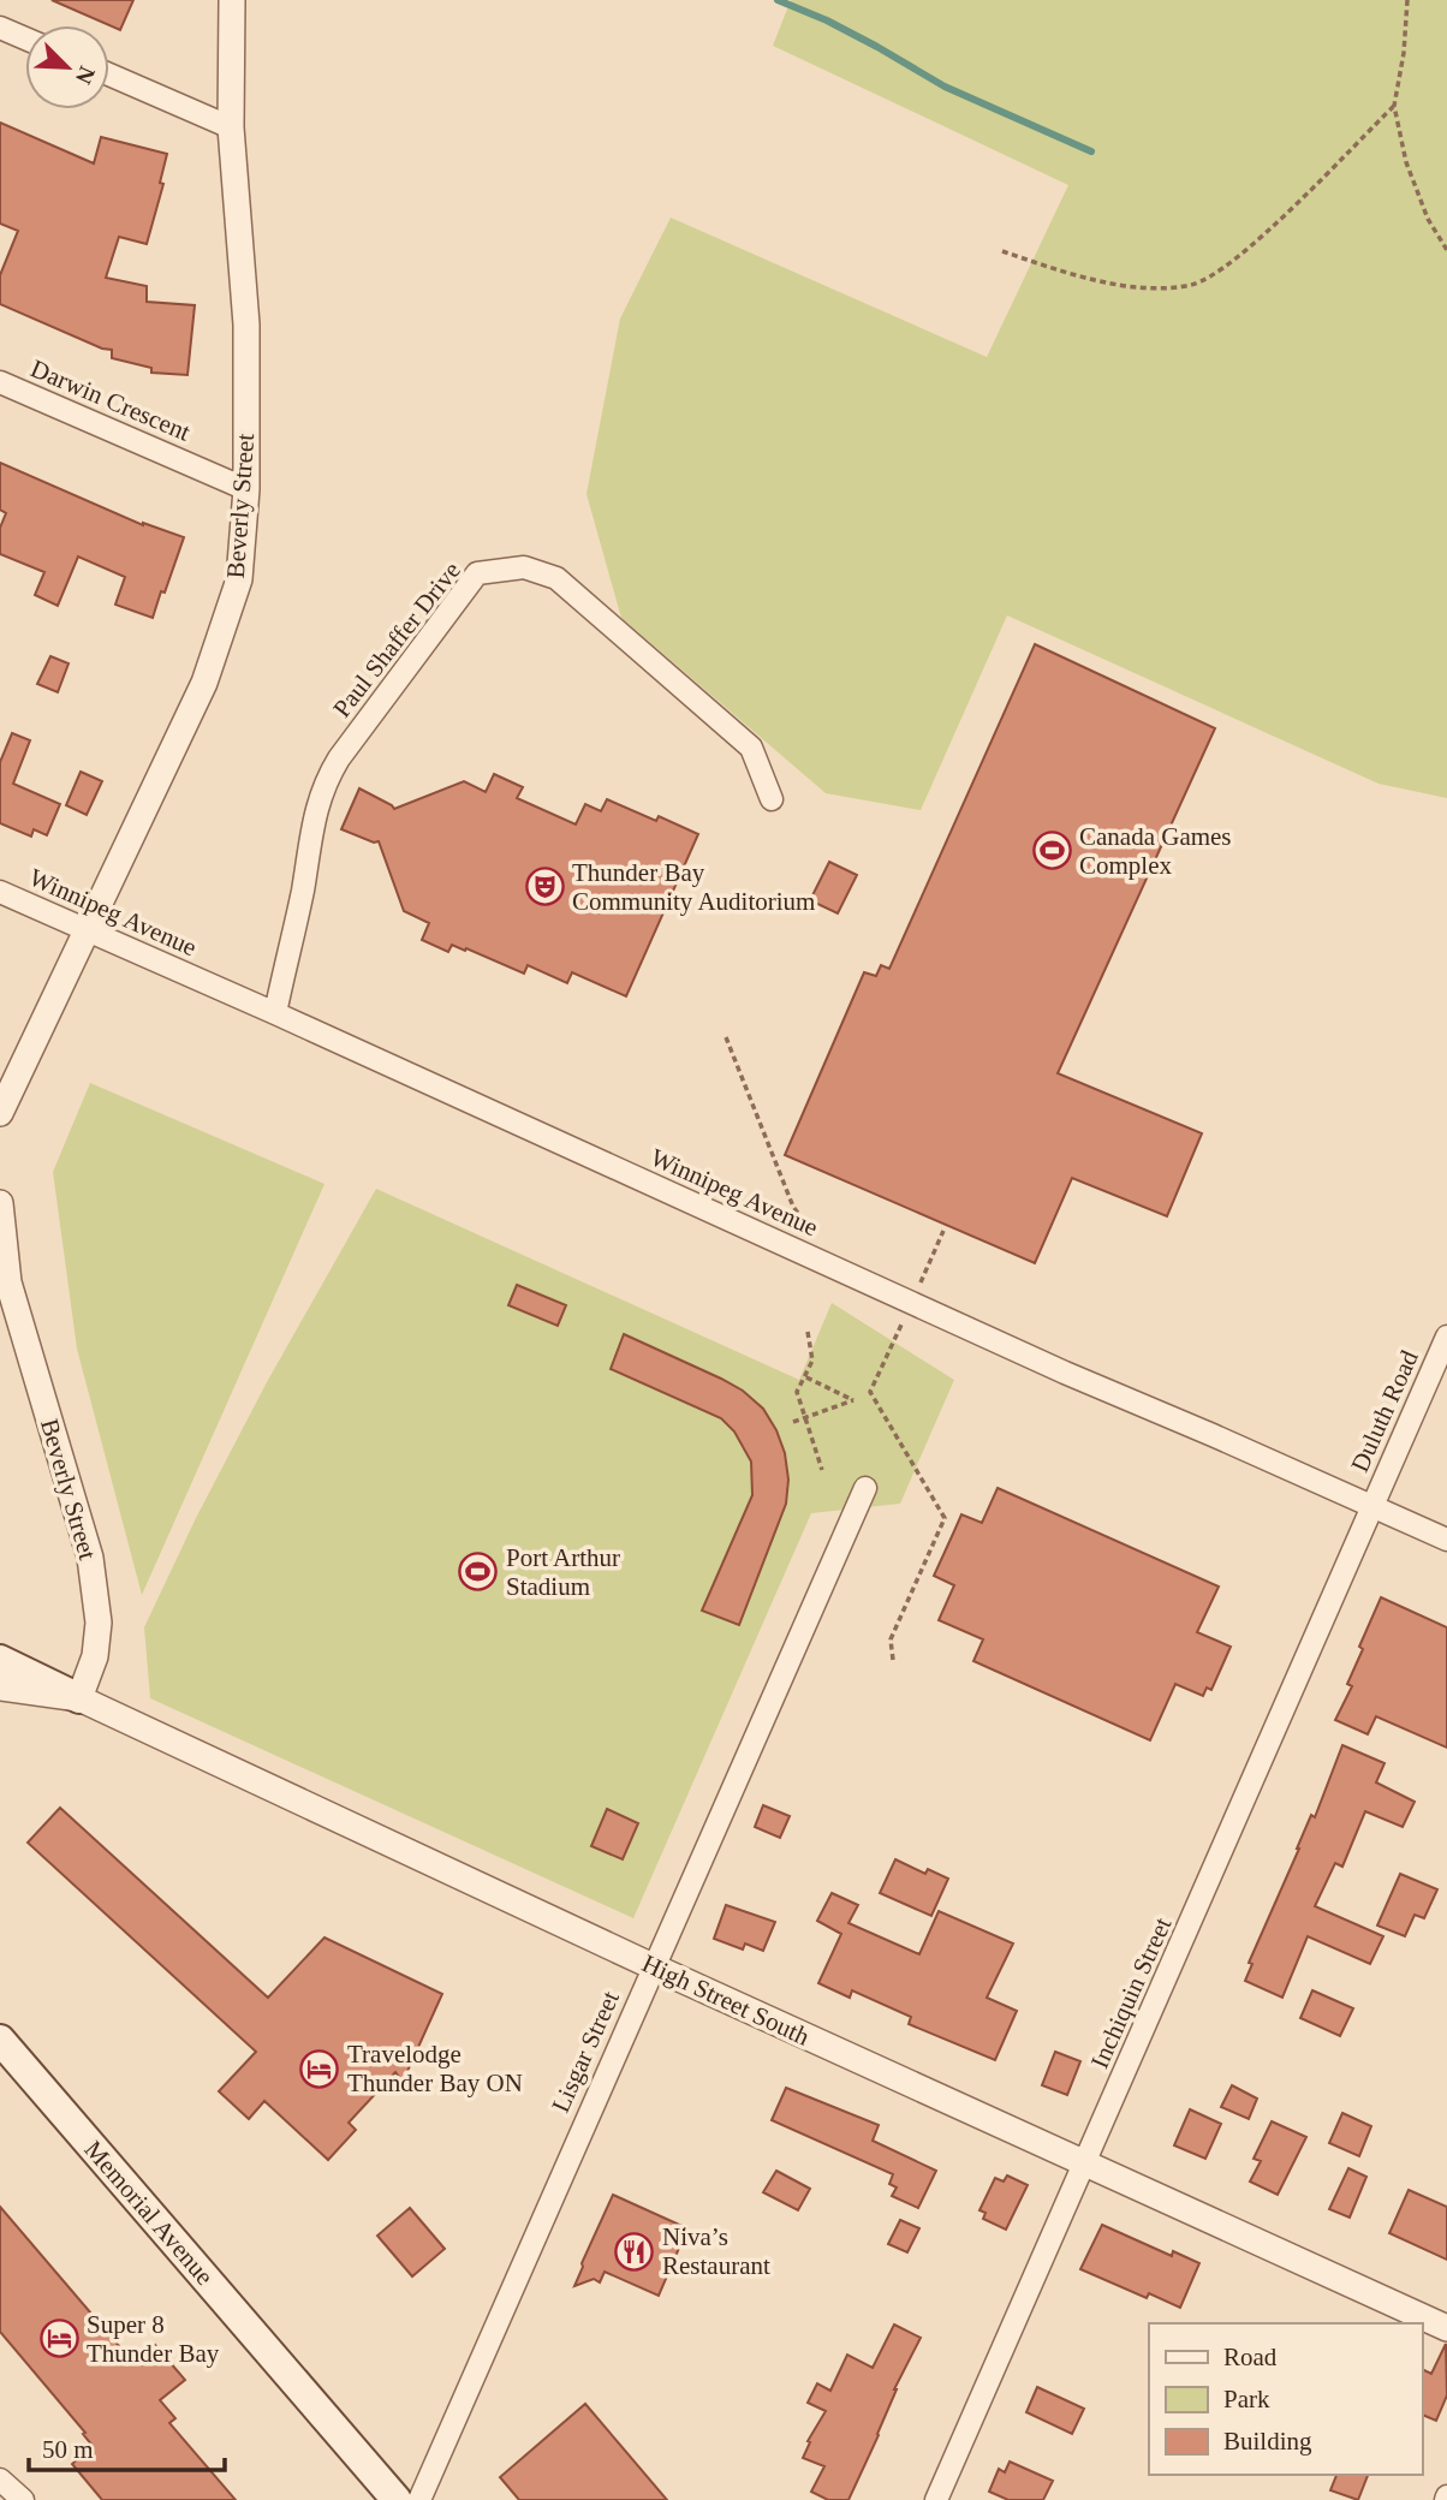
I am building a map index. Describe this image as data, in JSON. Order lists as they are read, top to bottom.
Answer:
{
  "streets": {
    "main road": ["Memorial Avenue"],
    "street": [
      "Darwin Crescent",
      "Beverly Street",
      "Paul Shaffer Drive",
      "Winnipeg Avenue",
      "Duluth Road",
      "Inchiquin Street",
      "High Street South",
      "Lisgar Street"
    ]
  },
  "crossings": [
    ["Darwin Crescent", "Beverly Street"],
    ["Beverly Street", "Winnipeg Avenue"],
    ["Beverly Street", "High Street South"],
    ["Paul Shaffer Drive", "Winnipeg Avenue"],
    ["Winnipeg Avenue", "Duluth Road"],
    ["Winnipeg Avenue", "Inchiquin Street"],
    ["Duluth Road", "Inchiquin Street"],
    ["Inchiquin Street", "High Street South"],
    ["High Street South", "Lisgar Street"]
  ],
  "places": {
    "sports": ["Canada Games Complex", "Port Arthur Stadium"],
    "theatre": ["Thunder Bay Community Auditorium"],
    "hotel": ["Travelodge Thunder Bay ON", "Super 8 Thunder Bay"],
    "restaurant": ["Niva’s Restaurant"]
  },
  "legend": ["Road", "Park", "Building"],
  "scale_bar": "50 m",
  "north": "bottom right"
}
